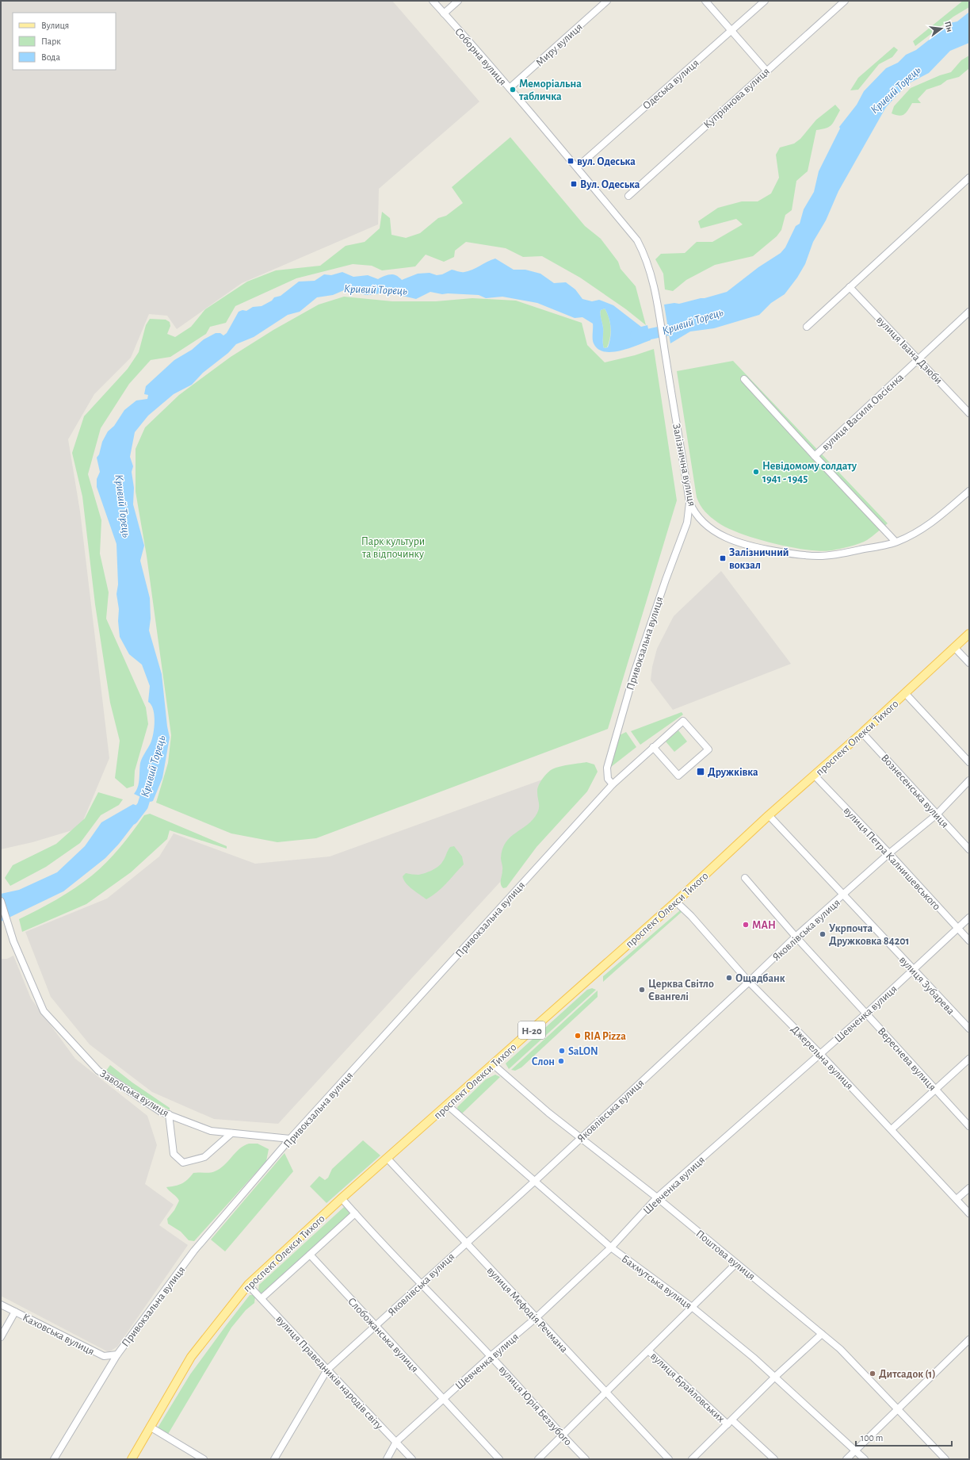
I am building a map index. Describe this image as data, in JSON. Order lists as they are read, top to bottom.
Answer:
{
  "streets": {
    "main road": ["проспект Олекси Тихого", "Н-20"],
    "street": [
      "Миру вулиця",
      "Соборна вулиця",
      "Одеська вулиця",
      "Купріянова вулиця",
      "вулиця Івана Дзюби",
      "вулиця Василя Овсієнка",
      "Залізнична вулиця",
      "Привокзальна вулиця",
      "Вознесенська вулиця",
      "вулиця Петра Калнишевського",
      "Яковлівська вулиця",
      "вулиця Зубарева",
      "Шевченка вулиця",
      "Джерельна вулиця",
      "Вереснева вулиця",
      "Заводська вулиця",
      "Поштова вулиця",
      "Бахмутська вулиця",
      "вулиця Мефодія Речмана",
      "Каховська вулиця",
      "Слобожанська вулиця",
      "вулиця Праведників народів світу",
      "вулиця Брайловських",
      "вулиця Юрія Беззубого"
    ]
  },
  "crossings": [
    ["Миру вулиця", "Соборна вулиця"],
    ["Соборна вулиця", "Одеська вулиця"],
    ["Соборна вулиця", "Залізнична вулиця"],
    ["вулиця Івана Дзюби", "вулиця Василя Овсієнка"],
    ["вулиця Василя Овсієнка", "Залізнична вулиця"],
    ["Залізнична вулиця", "Привокзальна вулиця"],
    ["Привокзальна вулиця", "Заводська вулиця"],
    ["Привокзальна вулиця", "Каховська вулиця"],
    ["проспект Олекси Тихого", "Вознесенська вулиця"],
    ["проспект Олекси Тихого", "вулиця Петра Калнишевського"],
    ["проспект Олекси Тихого", "вулиця Зубарева"],
    ["проспект Олекси Тихого", "Джерельна вулиця"],
    ["проспект Олекси Тихого", "Поштова вулиця"],
    ["проспект Олекси Тихого", "Бахмутська вулиця"],
    ["проспект Олекси Тихого", "вулиця Мефодія Речмана"],
    ["проспект Олекси Тихого", "вулиця Праведників народів світу"],
    ["проспект Олекси Тихого", "вулиця Юрія Беззубого"],
    ["Вознесенська вулиця", "Яковлівська вулиця"],
    ["вулиця Петра Калнишевського", "Яковлівська вулиця"],
    ["вулиця Петра Калнишевського", "Шевченка вулиця"],
    ["Яковлівська вулиця", "вулиця Зубарева"],
    ["Яковлівська вулиця", "Джерельна вулиця"],
    ["Яковлівська вулиця", "Вереснева вулиця"],
    ["Яковлівська вулиця", "Поштова вулиця"],
    ["Яковлівська вулиця", "Бахмутська вулиця"],
    ["Яковлівська вулиця", "вулиця Мефодія Речмана"],
    ["Яковлівська вулиця", "Слобожанська вулиця"],
    ["Яковлівська вулиця", "вулиця Праведників народів світу"],
    ["Яковлівська вулиця", "вулиця Юрія Беззубого"],
    ["вулиця Зубарева", "Шевченка вулиця"],
    ["Шевченка вулиця", "Джерельна вулиця"],
    ["Шевченка вулиця", "Вереснева вулиця"],
    ["Шевченка вулиця", "Поштова вулиця"],
    ["Шевченка вулиця", "Бахмутська вулиця"],
    ["Шевченка вулиця", "вулиця Мефодія Речмана"],
    ["Шевченка вулиця", "Слобожанська вулиця"],
    ["Шевченка вулиця", "вулиця Праведників народів світу"],
    ["Шевченка вулиця", "вулиця Юрія Беззубого"]
  ],
  "water": ["Кривий Торець"],
  "parks": ["Парк культури та відпочинку"],
  "places": {
    "other": [
      "Меморіальна табличка",
      "Невідомому солдату 1941 - 1945",
      "МАН",
      "Укрпочта Дружковка 84201",
      "Ощадбанк",
      "Церква Світло Євангелі",
      "RIA Pizza",
      "SaLON",
      "Слон",
      "Дитсадок (1)"
    ],
    "transit": [
      "вул. Одеська",
      "Вул. Одеська",
      "Залізничний вокзал",
      "Дружківка"
    ]
  },
  "legend": ["Вулиця", "Парк", "Вода"],
  "scale_bar": "100 m",
  "north": "right"
}
